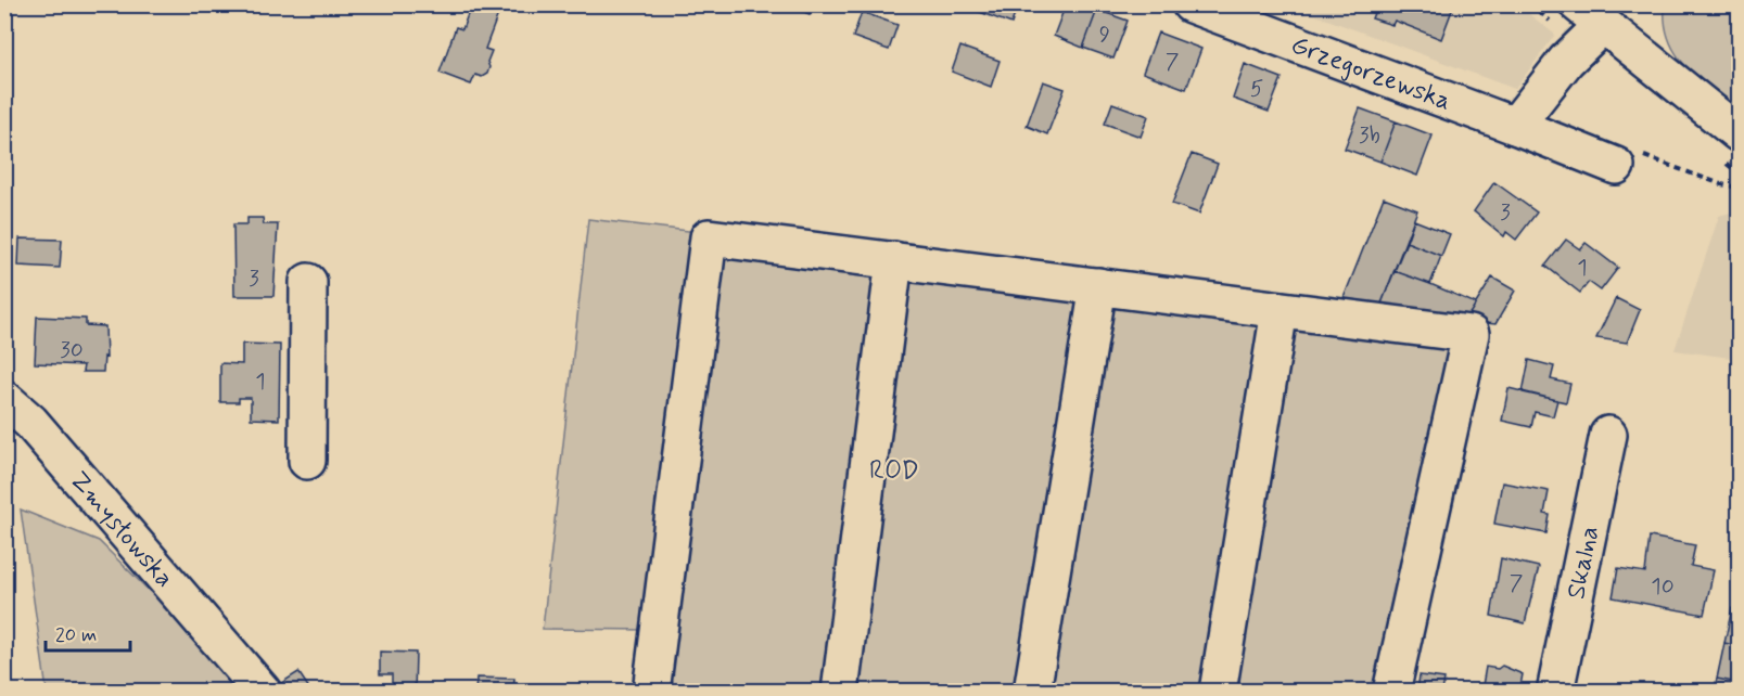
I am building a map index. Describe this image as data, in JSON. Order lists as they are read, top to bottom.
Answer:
{
  "streets": {
    "street": ["Grzegorzewska", "Zmysłowska", "Skalna"]
  },
  "parks": ["ROD"],
  "house_numbers": [
    "9",
    "7",
    "5",
    "3b",
    "3",
    "1",
    "3",
    "30",
    "1",
    "7",
    "10"
  ],
  "scale_bar": "20 m"
}
